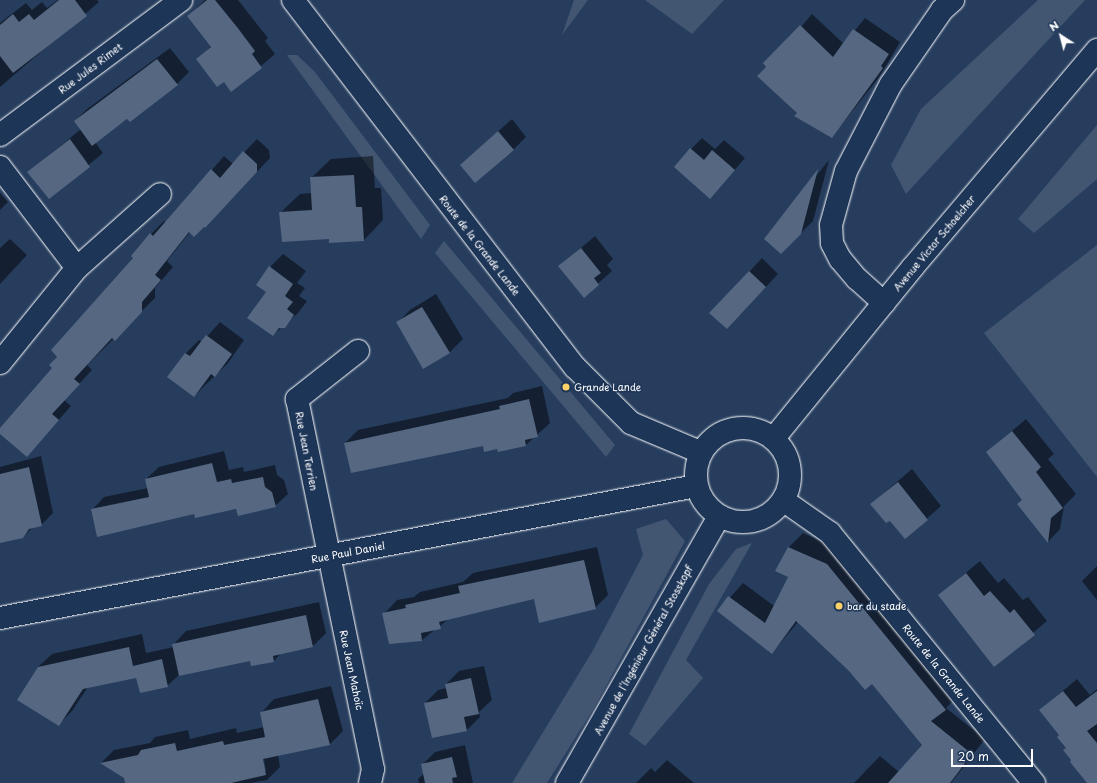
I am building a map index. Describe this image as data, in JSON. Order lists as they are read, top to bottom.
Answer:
{
  "streets": {
    "street": [
      "Rue Jules Rimet",
      "Avenue Victor Schoelcher",
      "Route de la Grande Lande",
      "Rue Jean Terrien",
      "Rue Paul Daniel",
      "Avenue de l'Ingénieur Général Stosskopf",
      "Rue Jean Mahoïc"
    ]
  },
  "crossings": [
    ["Avenue Victor Schoelcher", "Route de la Grande Lande"],
    ["Avenue Victor Schoelcher", "Rue Paul Daniel"],
    ["Avenue Victor Schoelcher", "Avenue de l'Ingénieur Général Stosskopf"],
    ["Route de la Grande Lande", "Rue Paul Daniel"],
    ["Route de la Grande Lande", "Avenue de l'Ingénieur Général Stosskopf"],
    ["Rue Jean Terrien", "Rue Paul Daniel"],
    ["Rue Jean Terrien", "Rue Jean Mahoïc"],
    ["Rue Paul Daniel", "Avenue de l'Ingénieur Général Stosskopf"],
    ["Rue Paul Daniel", "Rue Jean Mahoïc"]
  ],
  "places": ["Grande Lande", "bar du stade"],
  "scale_bar": "20 m",
  "north": "top left"
}
